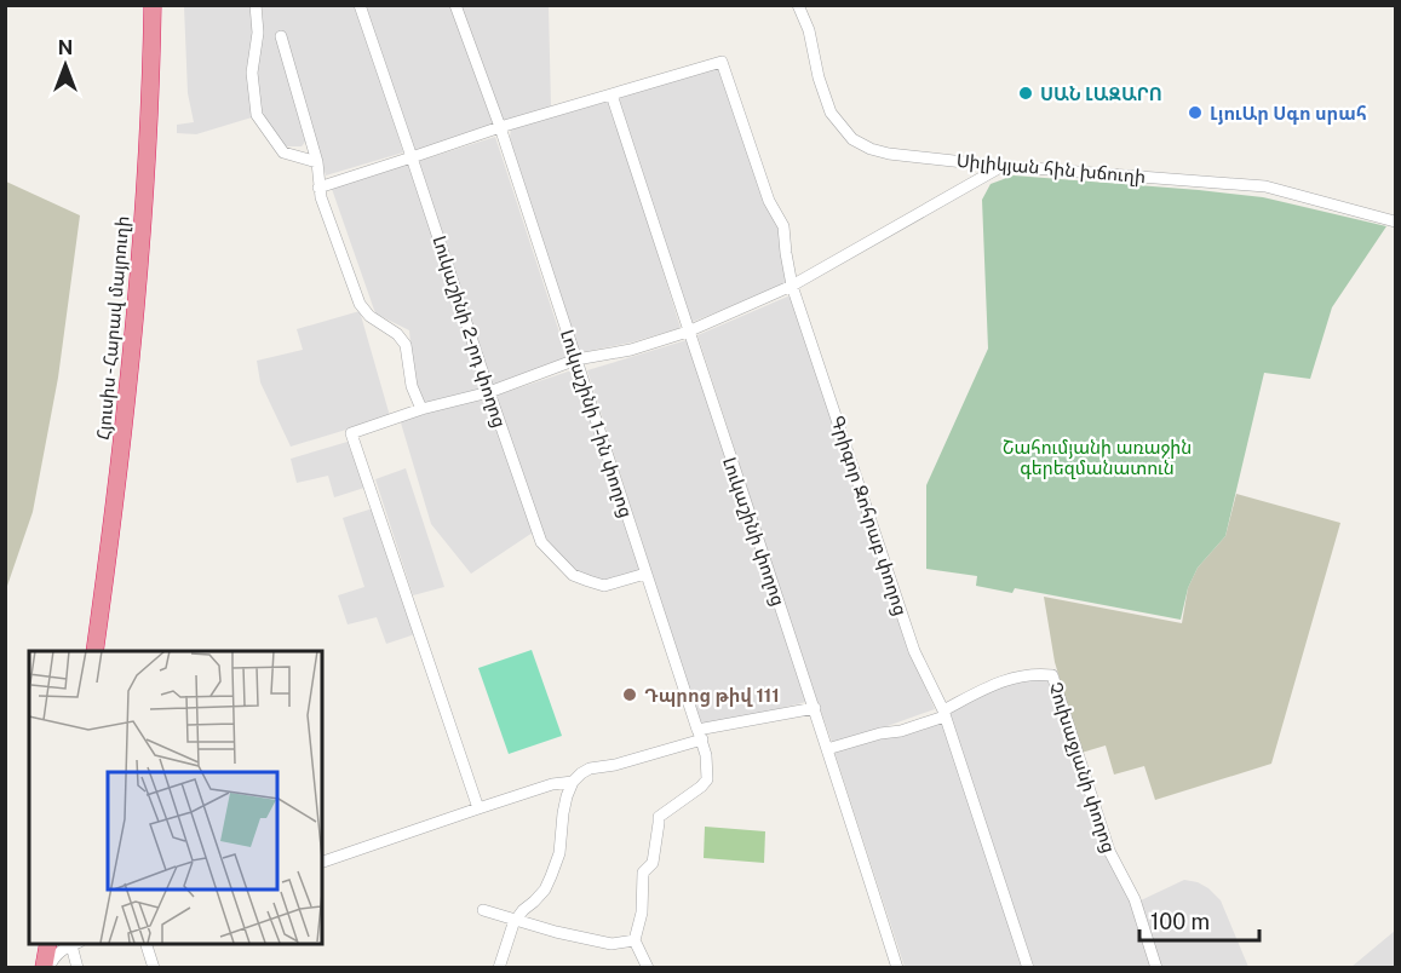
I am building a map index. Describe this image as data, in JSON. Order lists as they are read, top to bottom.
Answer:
{
  "streets": {
    "highway": ["Հյուսիս - Հարավ մայրուղի"],
    "street": [
      "Սիլիկյան հին խճուղի",
      "Լուկաշինի 2-րդ փողոց",
      "Լուկաշինի 1-ին փողոց",
      "Գրիգոր Զոհրաբ փողոց",
      "Լուկաշինի փողոց",
      "Չուխաջյանի փողոց"
    ]
  },
  "crossings": [
    ["Լուկաշինի 2-րդ փողոց", "Լուկաշինի 1-ին փողոց"],
    ["Գրիգոր Զոհրաբ փողոց", "Լուկաշինի փողոց"],
    ["Գրիգոր Զոհրաբ փողոց", "Չուխաջյանի փողոց"],
    ["Լուկաշինի փողոց", "Չուխաջյանի փողոց"]
  ],
  "parks": ["Շահումյանի առաջին գերեզմանատուն"],
  "places": ["ՍԱՆ ԼԱԶԱՐՈ", "ԼյուԱր Սգո սրահ", "Դպրոց թիվ 111"],
  "scale_bar": "100 m",
  "north": "top"
}
